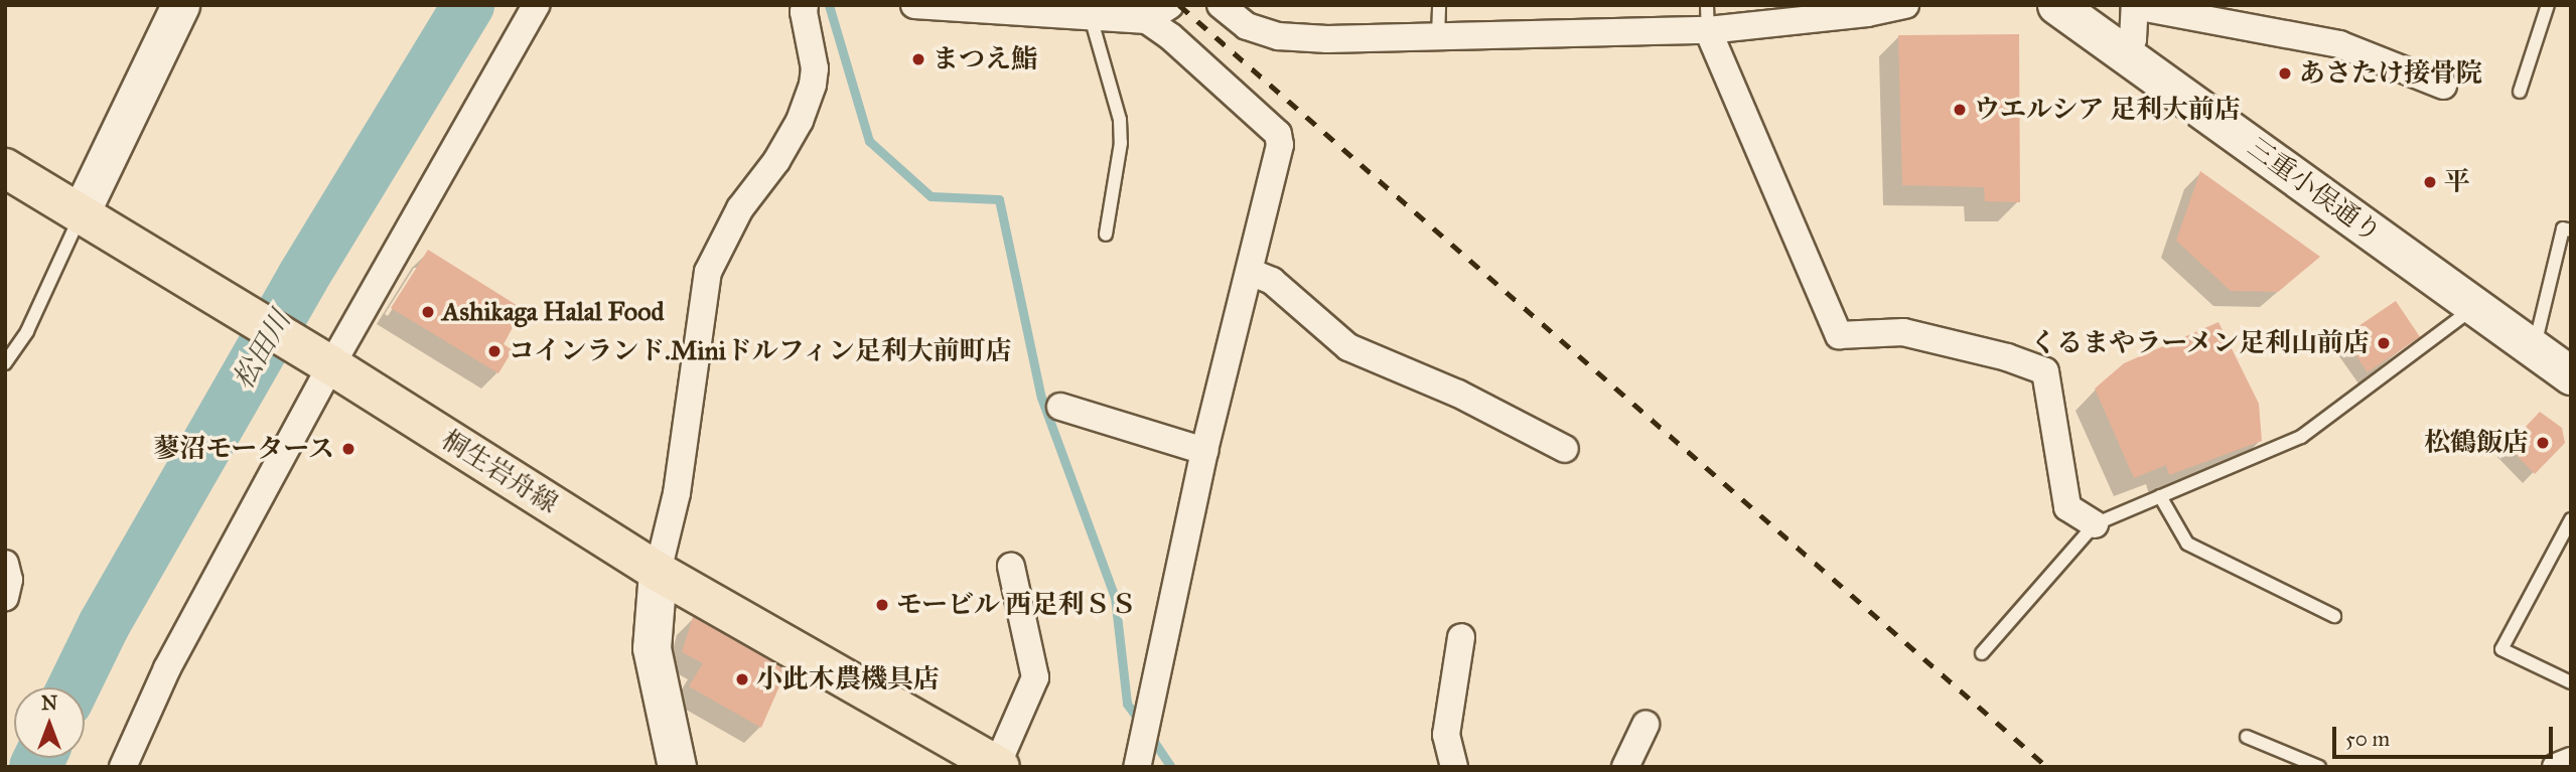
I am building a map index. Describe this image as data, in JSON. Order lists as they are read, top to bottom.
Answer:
{
  "streets": {
    "main road": ["桐生岩舟線"],
    "street": ["三重小俣通り"]
  },
  "water": ["松田川"],
  "places": [
    "まつえ鮨",
    "あさたけ接骨院",
    "ウエルシア 足利大前店",
    "平",
    "Ashikaga Halal Food",
    "くるまやラーメン足利山前店",
    "コインランド.Miniドルフィン足利大前町店",
    "松鶴飯店",
    "蓼沼モータース",
    "モービル 西足利ＳＳ",
    "小此木農機具店"
  ],
  "scale_bar": "50 m",
  "north": "top"
}
